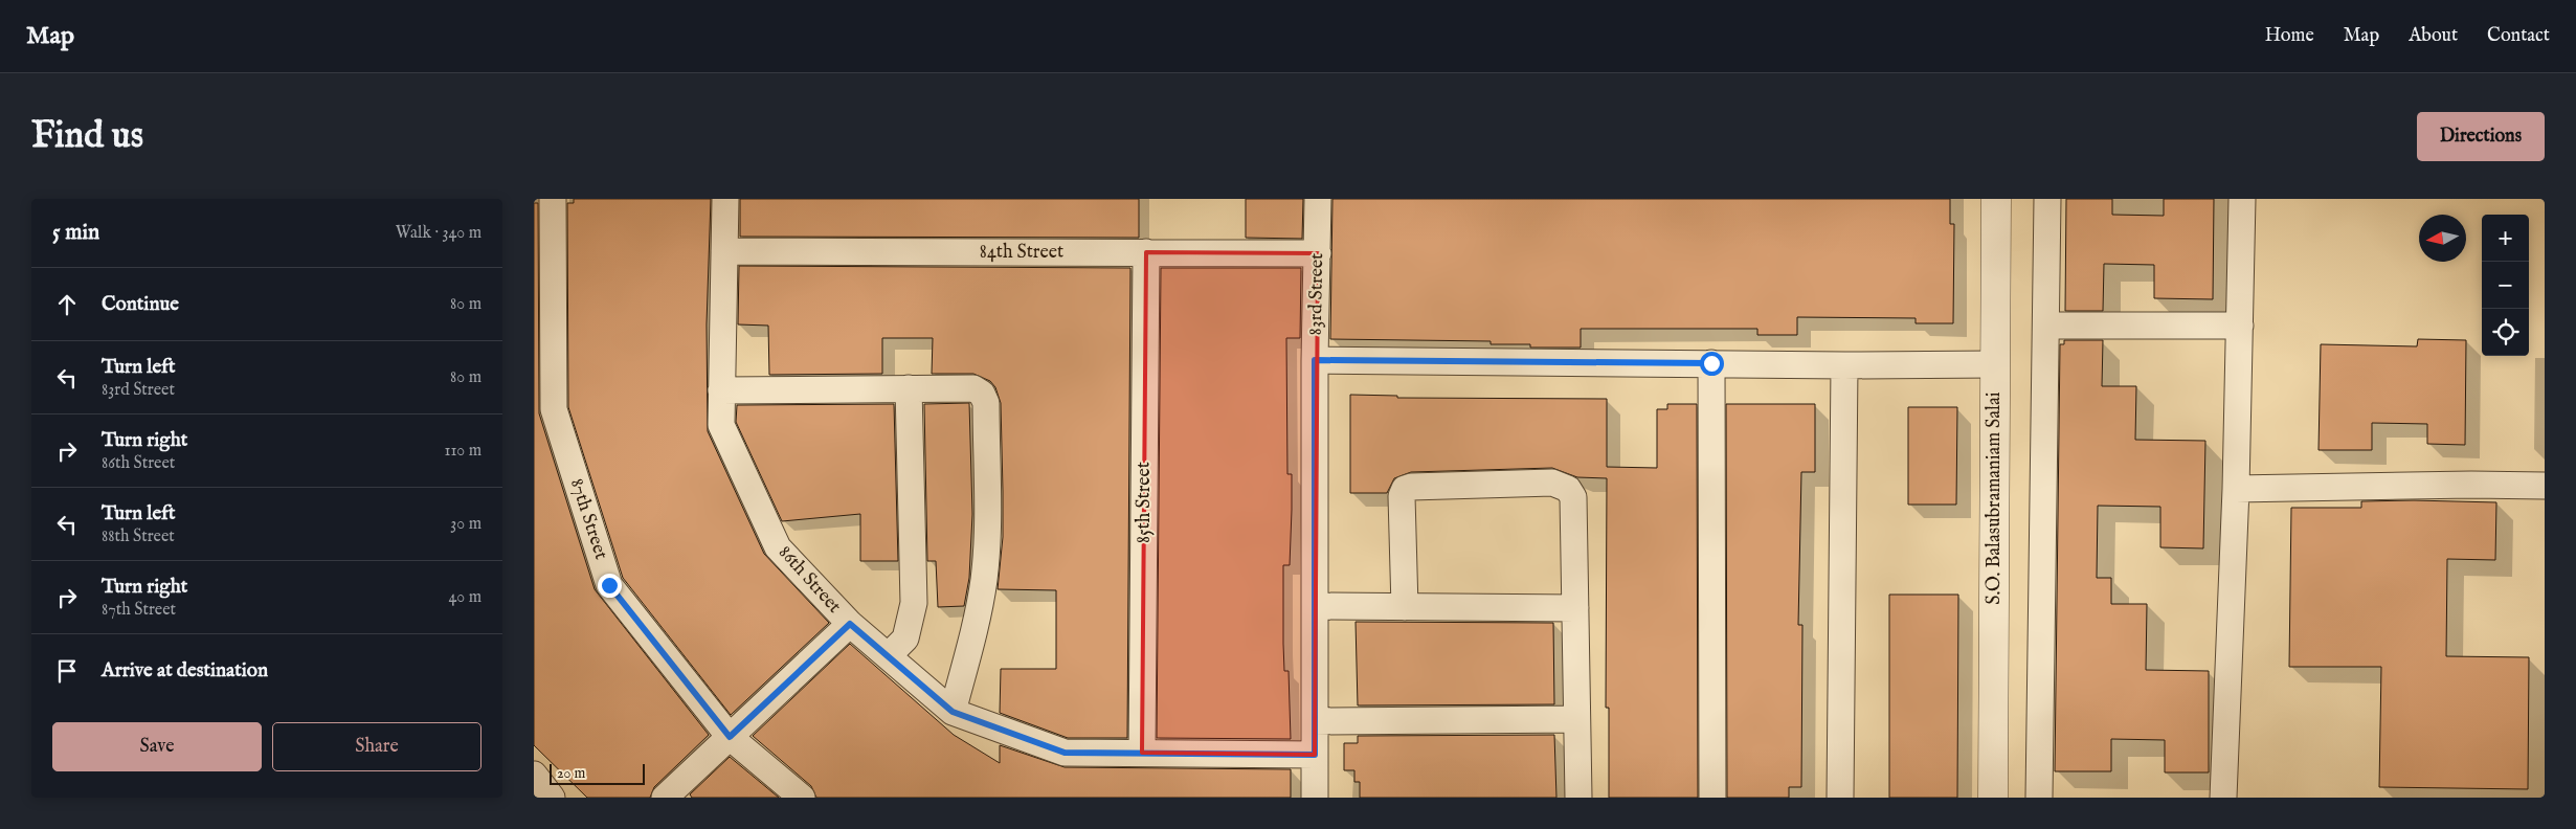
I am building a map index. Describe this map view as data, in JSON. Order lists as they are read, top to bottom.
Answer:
{
  "streets": {
    "street": [
      "84th Street",
      "83rd Street",
      "S.O. Balasubramaniam Salai",
      "85th Street",
      "87th Street",
      "86th Street"
    ]
  },
  "crossings": [
    ["84th Street", "83rd Street"],
    ["84th Street", "85th Street"],
    ["84th Street", "86th Street"],
    ["83rd Street", "86th Street"],
    ["85th Street", "86th Street"]
  ],
  "scale_bar": "20 m",
  "north": "left",
  "page": {
    "header": "Map",
    "nav": [
      "Home",
      "Map",
      "About",
      "Contact"
    ],
    "buttons": [
      "Directions",
      ["Save", "Share"]
    ],
    "title": "Find us",
    "heading": ["5 min", "Walk · 340 m"],
    "map_buttons": ["+", "−"],
    "list": [
      ["Continue", "80 m"],
      ["Turn left", "83rd Street", "80 m"],
      ["Turn right", "86th Street", "110 m"],
      ["Turn left", "88th Street", "30 m"],
      ["Turn right", "87th Street", "40 m"],
      "Arrive at destination"
    ],
    "scale": "20 m"
  }
}
